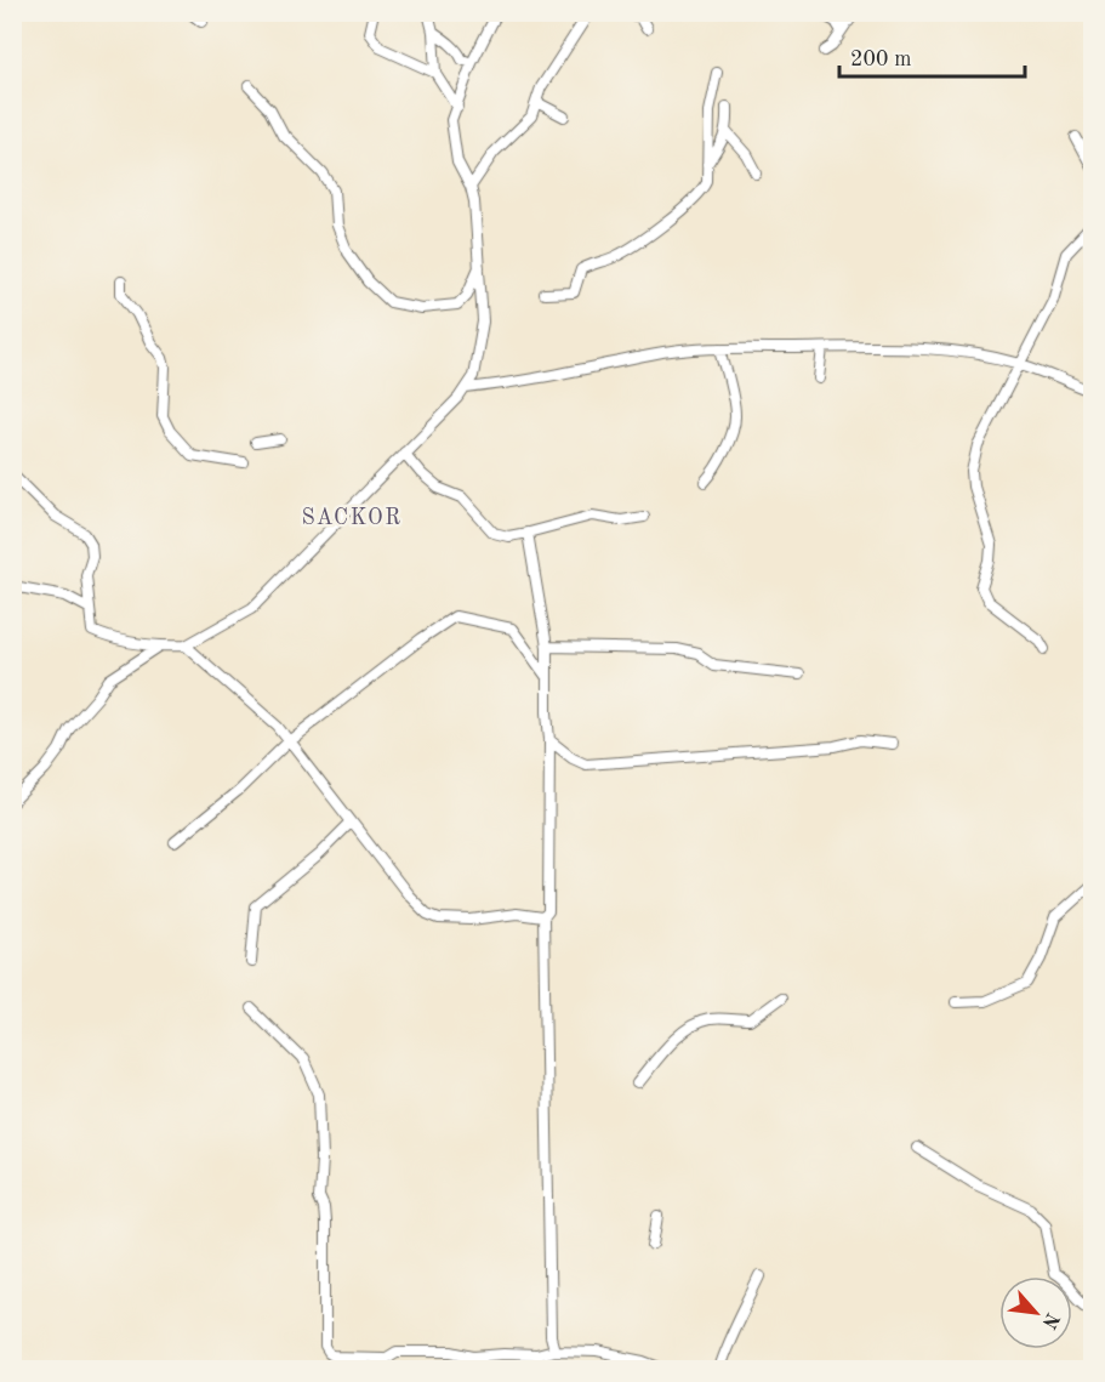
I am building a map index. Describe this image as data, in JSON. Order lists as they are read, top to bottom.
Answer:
{
  "districts": ["SACKOR"],
  "scale_bar": "200 m",
  "north": "bottom right"
}
